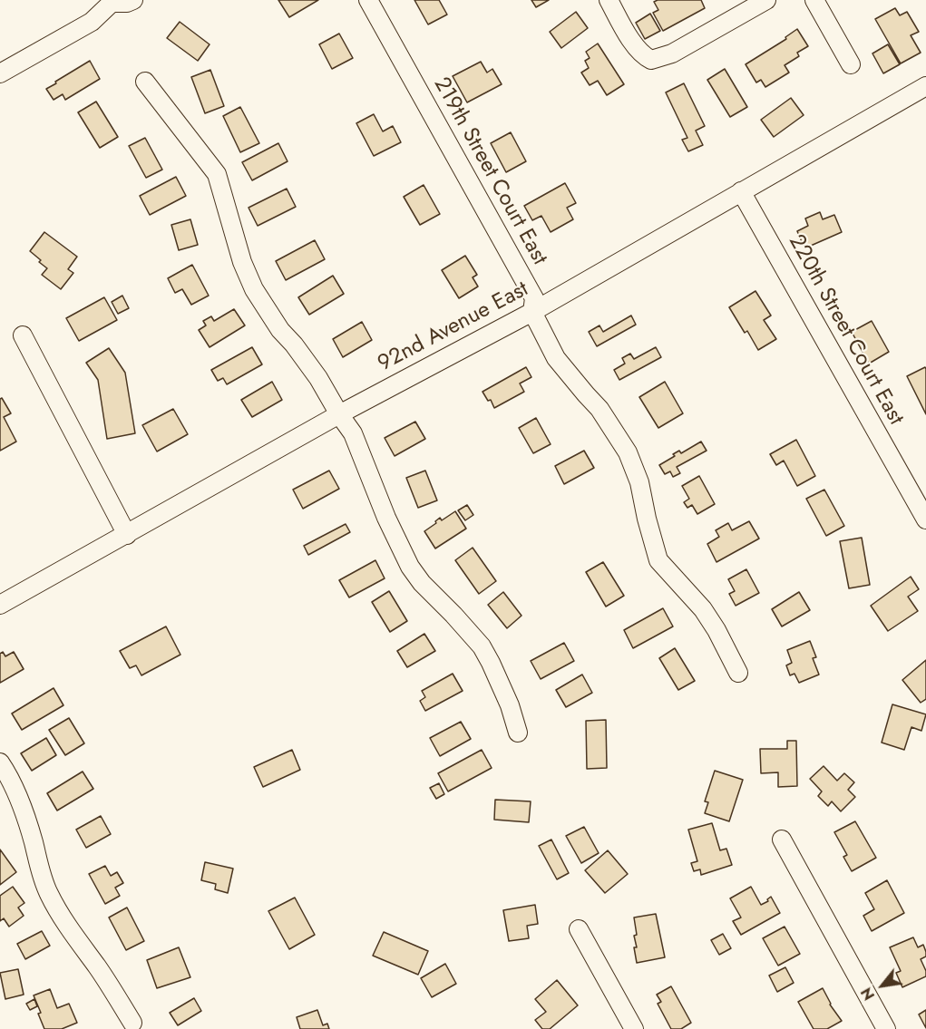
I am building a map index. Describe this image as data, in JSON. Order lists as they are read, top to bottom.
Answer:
{
  "streets": {
    "street": ["219th Street Court East", "92nd Avenue East", "220th Street Court East"]
  },
  "crossings": [
    ["219th Street Court East", "92nd Avenue East"],
    ["92nd Avenue East", "220th Street Court East"]
  ],
  "north": "bottom left"
}
